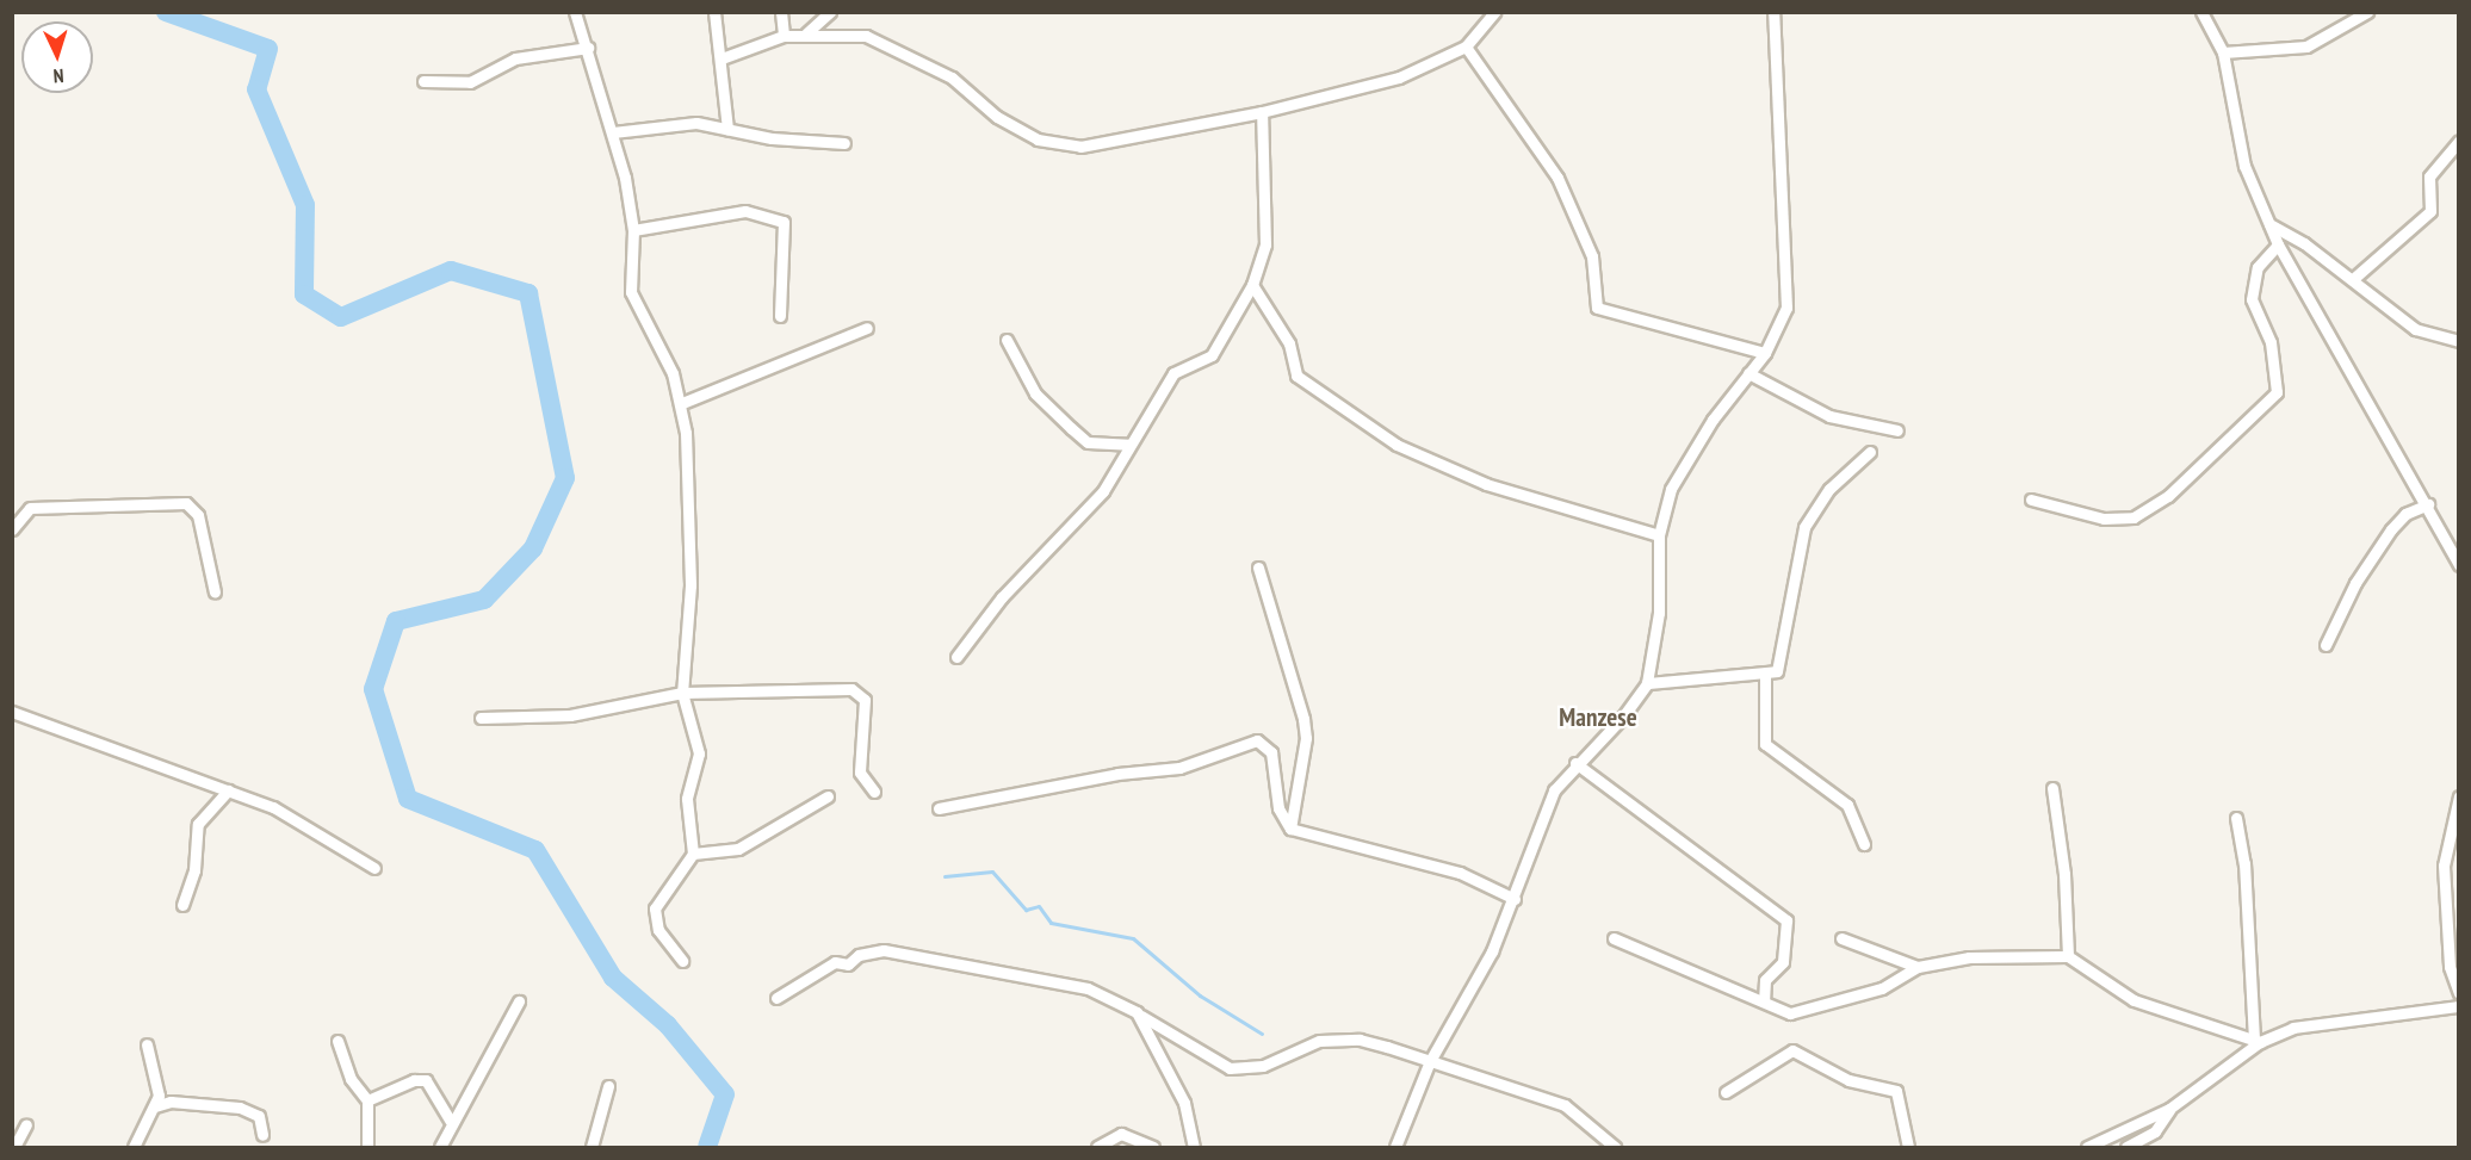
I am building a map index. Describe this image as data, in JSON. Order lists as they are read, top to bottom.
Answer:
{
  "districts": ["Manzese"],
  "north": "bottom"
}
